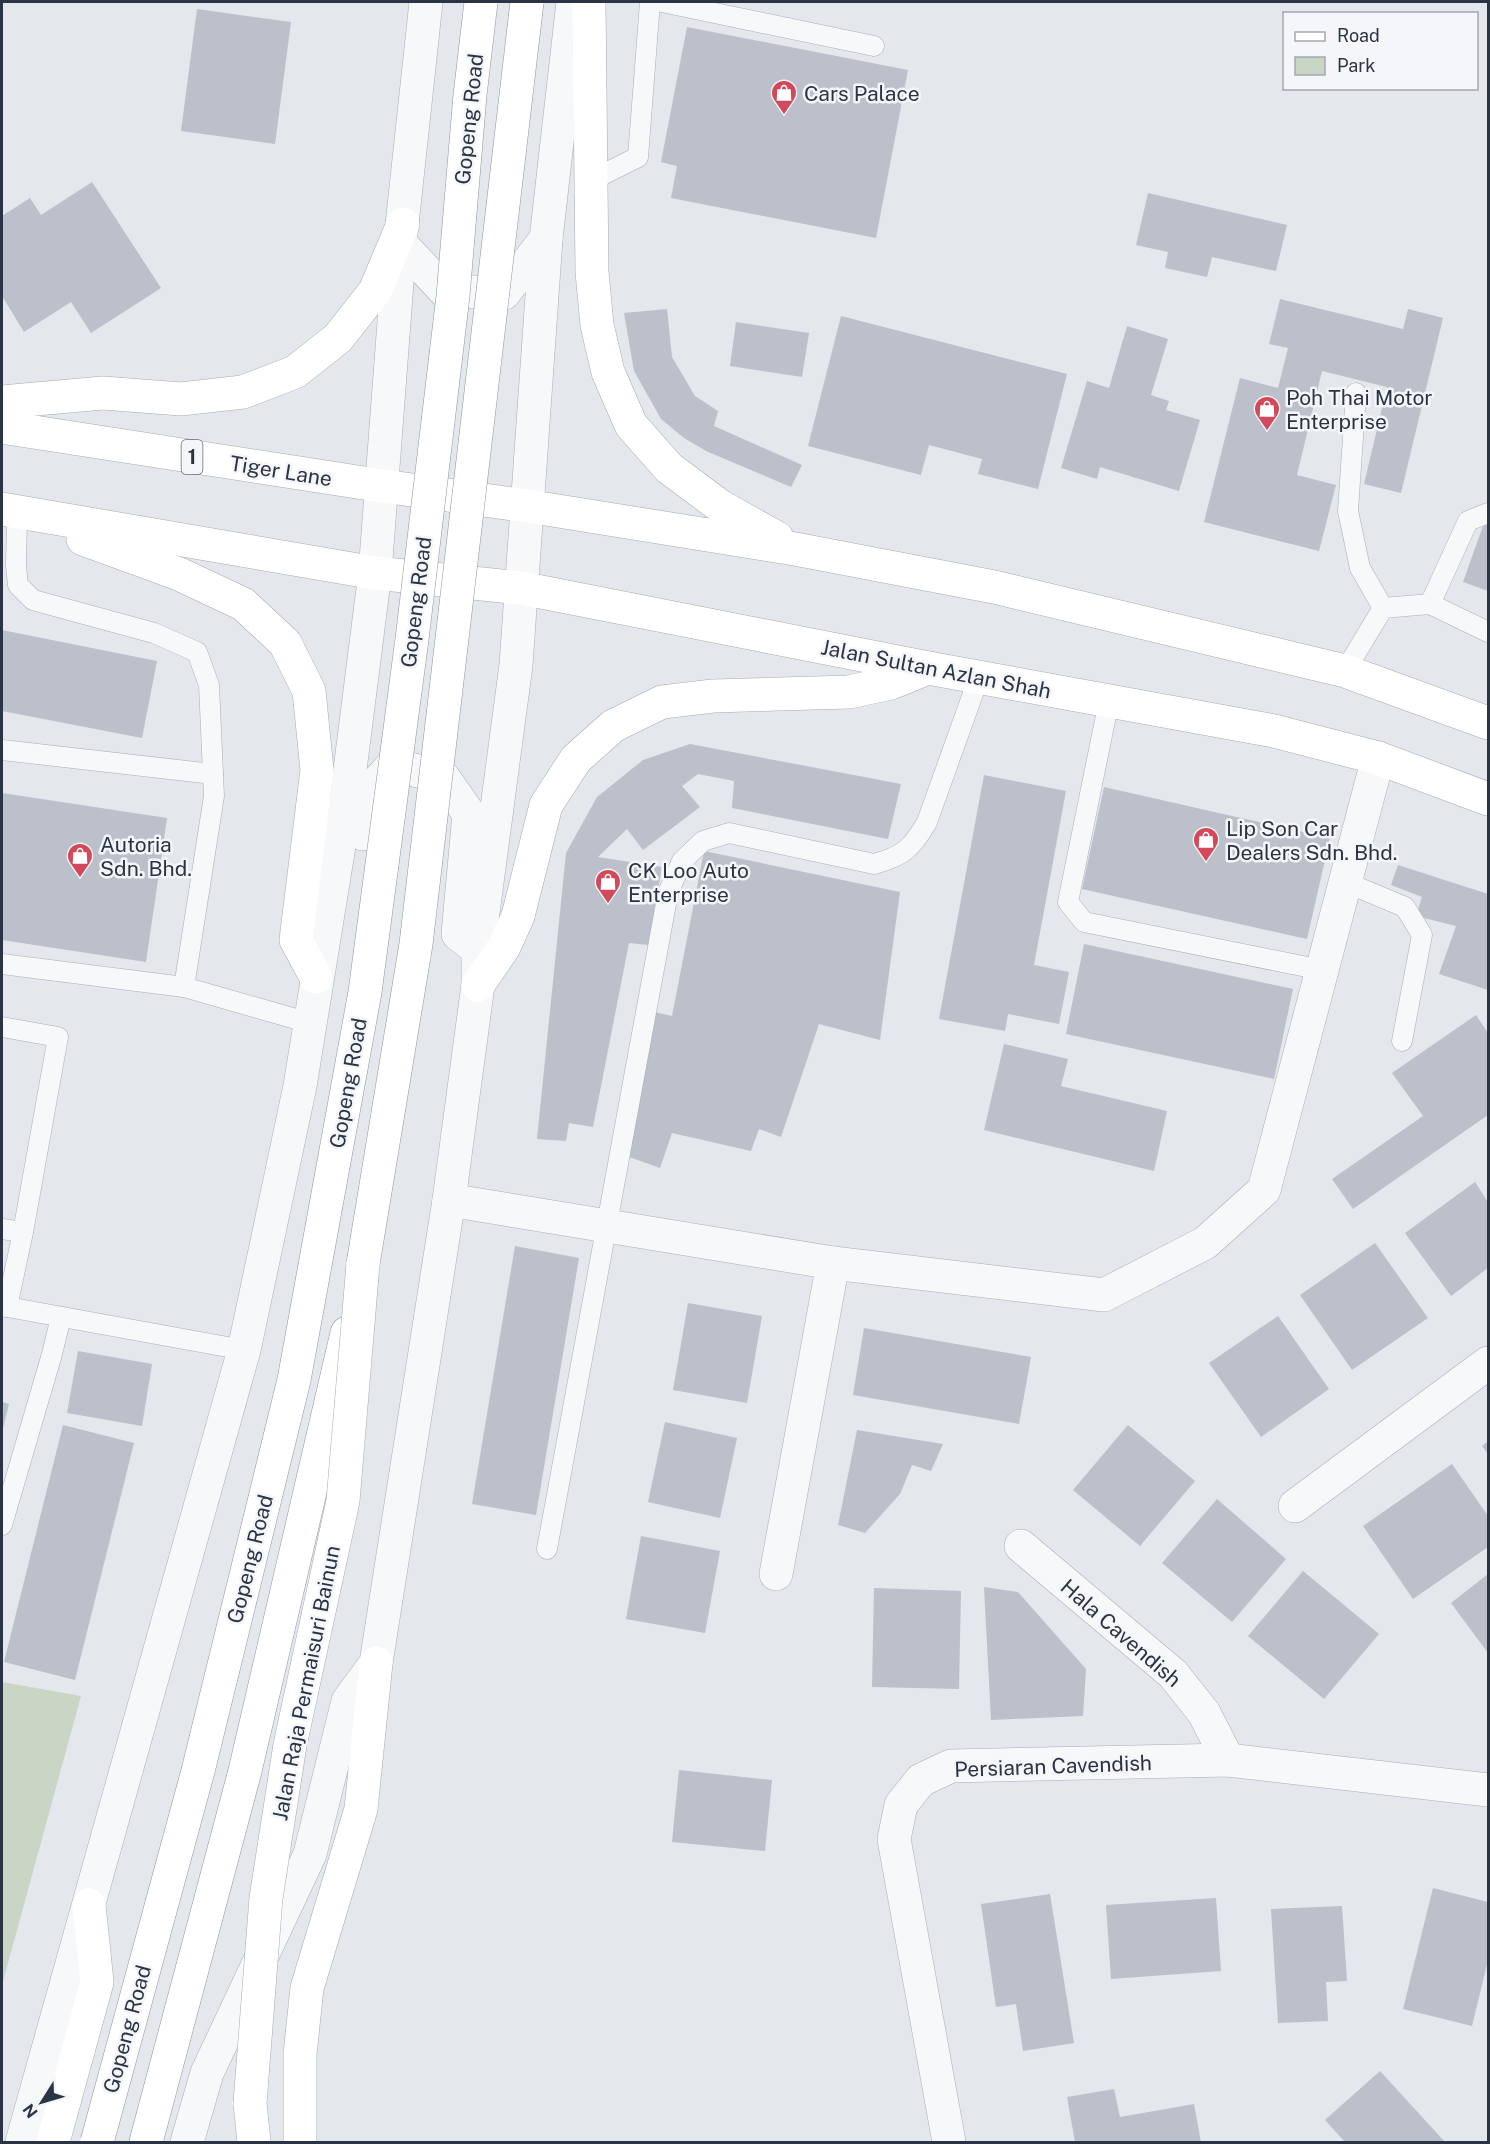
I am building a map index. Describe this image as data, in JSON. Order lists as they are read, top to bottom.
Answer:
{
  "streets": {
    "main road": [
      "Gopeng Road",
      "1",
      "Tiger Lane",
      "Jalan Sultan Azlan Shah",
      "Jalan Raja Permaisuri Bainun"
    ],
    "street": ["Hala Cavendish", "Persiaran Cavendish"]
  },
  "crossings": [
    ["Gopeng Road", "Jalan Raja Permaisuri Bainun"],
    ["1", "Tiger Lane"],
    ["Hala Cavendish", "Persiaran Cavendish"]
  ],
  "places": {
    "shop": [
      "Cars Palace",
      "Poh Thai Motor Enterprise",
      "Lip Son Car Dealers Sdn. Bhd.",
      "Autoria Sdn. Bhd.",
      "CK Loo Auto Enterprise"
    ]
  },
  "legend": ["Road", "Park"],
  "north": "bottom left"
}
